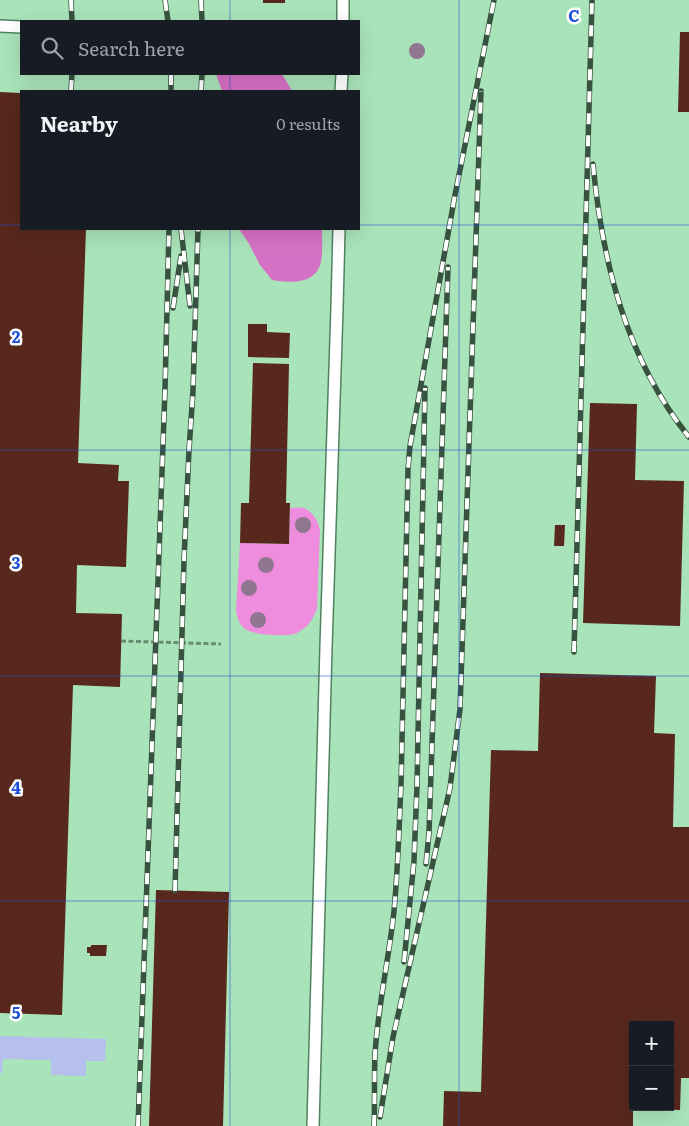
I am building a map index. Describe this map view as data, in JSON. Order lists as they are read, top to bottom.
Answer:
{
  "page": {
    "search": "Search here",
    "heading": ["Nearby", "0 results"],
    "map_buttons": ["+", "−"]
  },
  "grid": {
    "columns": ["C"],
    "rows": [
      "2",
      "3",
      "4",
      "5"
    ]
  }
}
